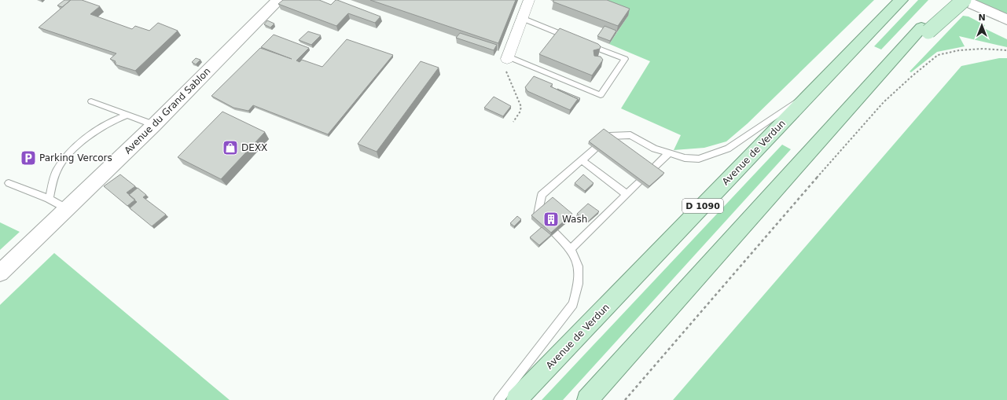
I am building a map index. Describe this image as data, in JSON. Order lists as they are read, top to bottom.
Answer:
{
  "streets": {
    "main road": ["Avenue de Verdun", "D 1090"],
    "street": ["Avenue du Grand Sablon"]
  },
  "places": {
    "shop": ["DEXX"],
    "parking": ["Parking Vercors"],
    "building": ["Wash"]
  },
  "north": "top"
}
